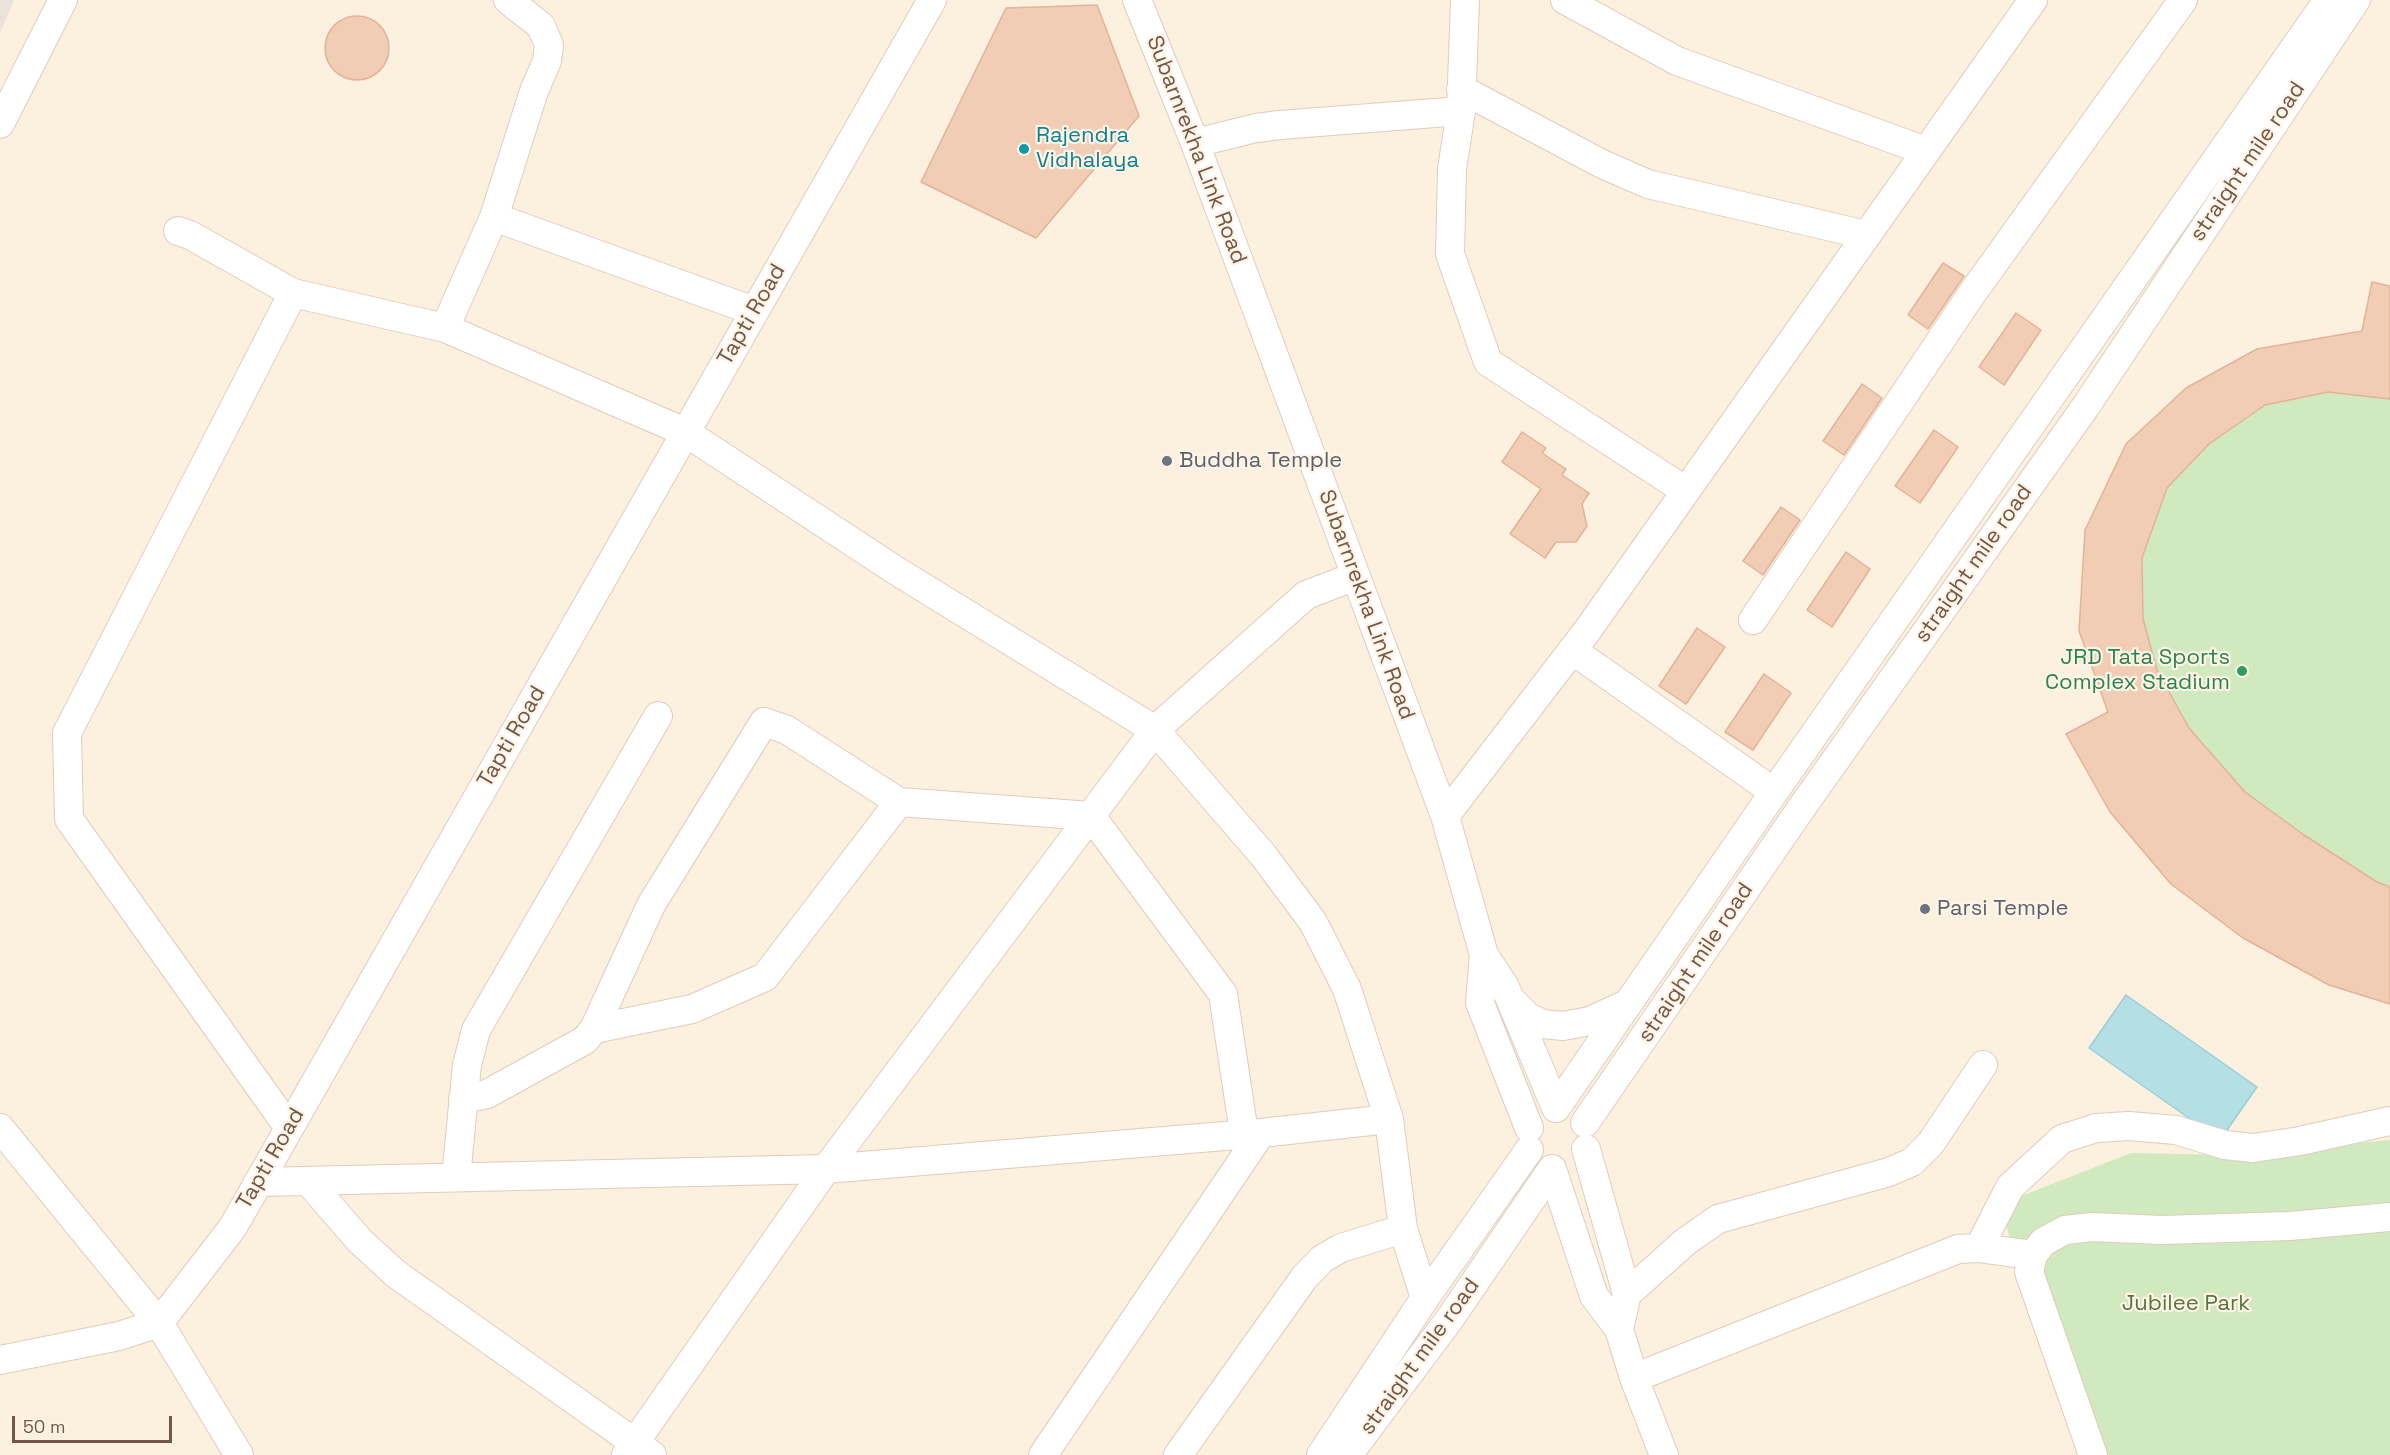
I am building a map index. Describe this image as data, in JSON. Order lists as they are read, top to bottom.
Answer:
{
  "streets": {
    "street": ["Subarnrekha Link Road", "straight mile road", "Tapti Road"]
  },
  "crossings": [
    ["Subarnrekha Link Road", "straight mile road"]
  ],
  "parks": ["Jubilee Park"],
  "places": [
    "Rajendra Vidhalaya",
    "Buddha Temple",
    "JRD Tata Sports Complex Stadium",
    "Parsi Temple"
  ],
  "scale_bar": "50 m"
}
